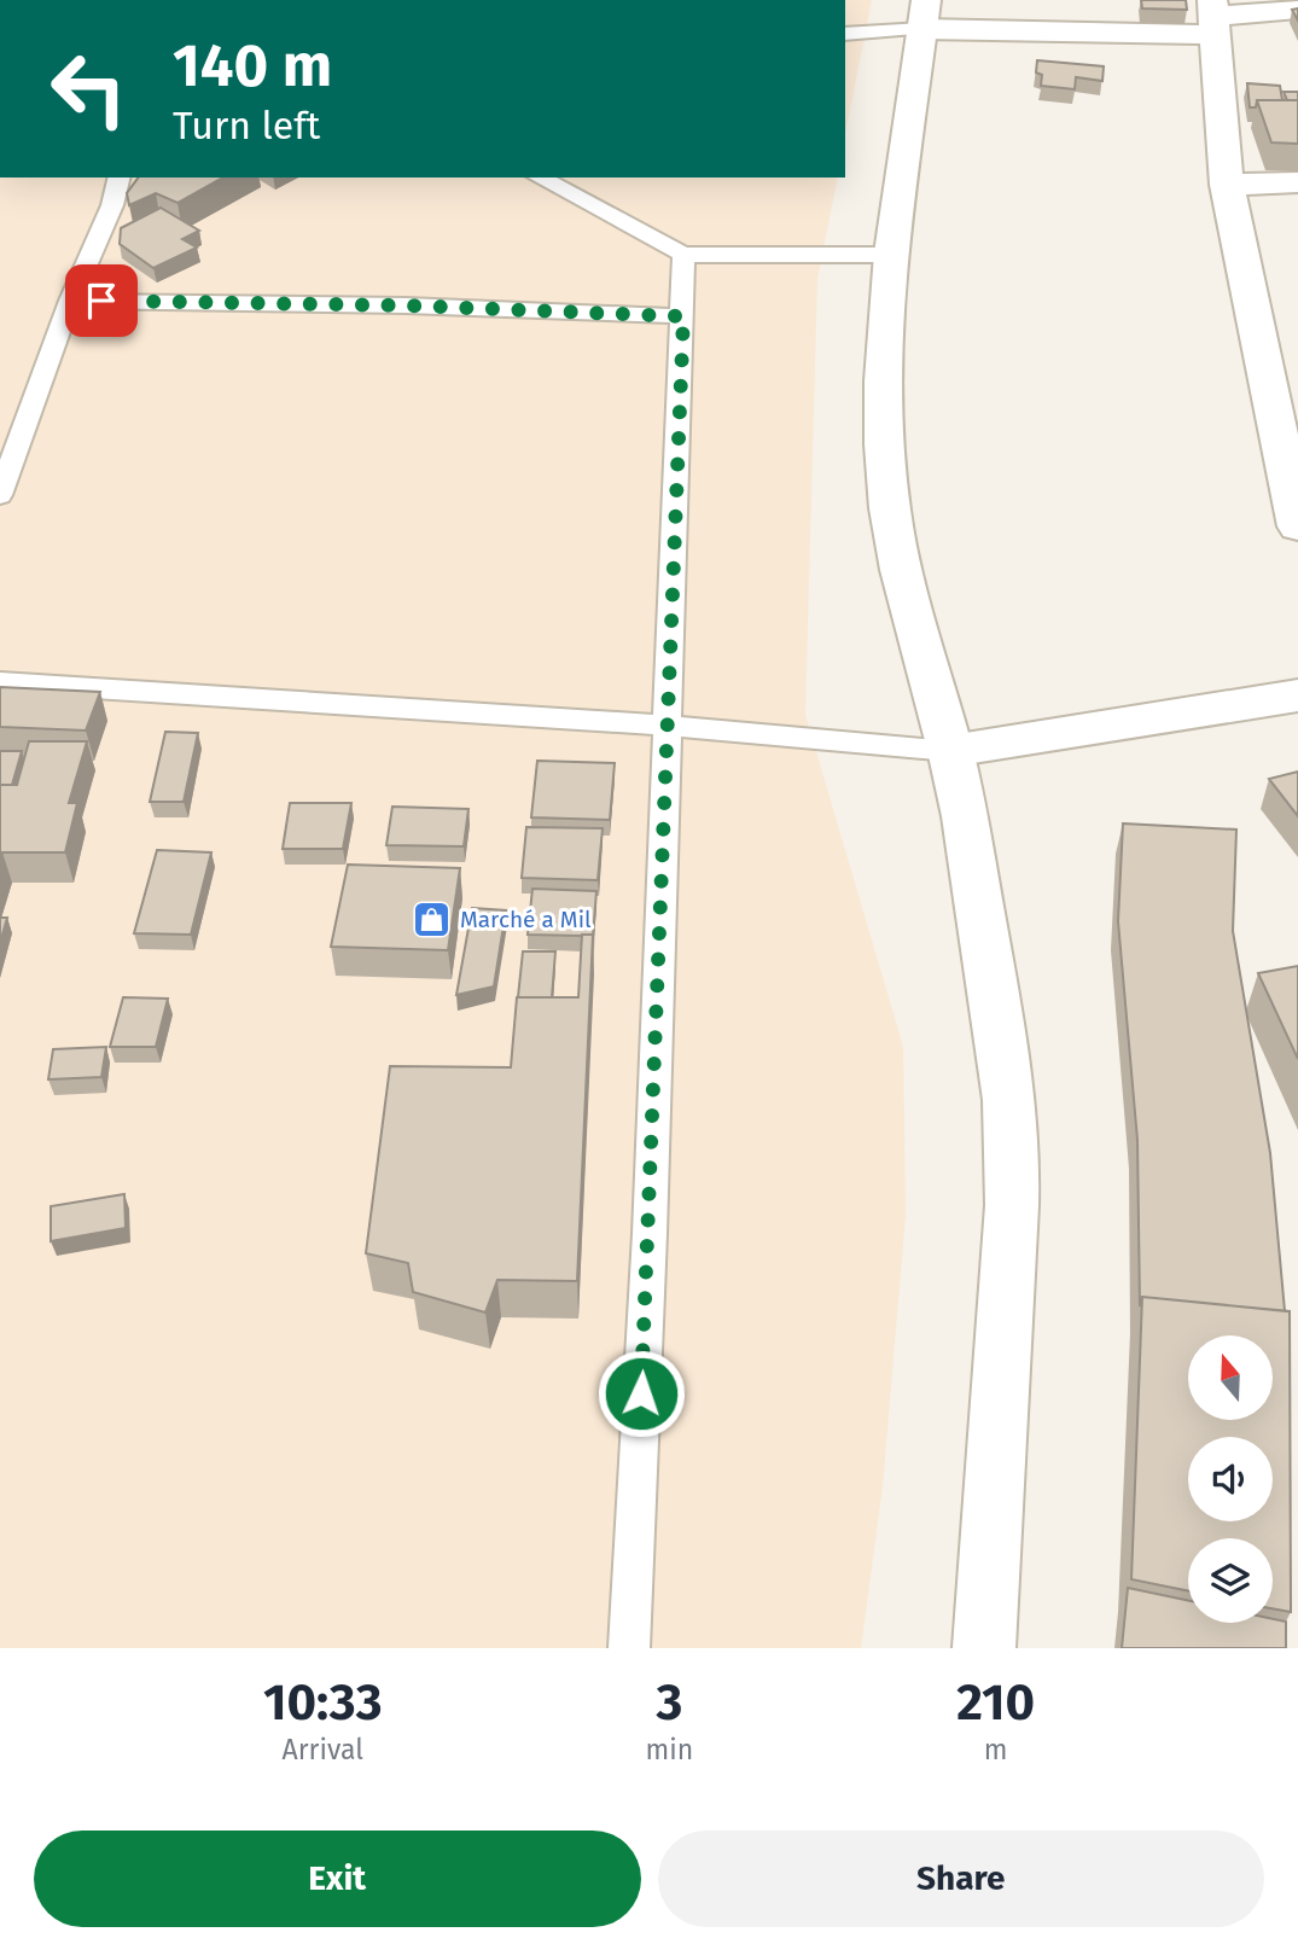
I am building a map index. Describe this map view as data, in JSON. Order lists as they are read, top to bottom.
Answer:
{
  "places": {
    "shop": ["Marché a Mil"]
  },
  "north": "top",
  "page": {
    "turn": ["140 m", "Turn left"],
    "eta": [
      "10:33",
      "Arrival",
      "3",
      "min",
      "210",
      "m"
    ],
    "buttons": ["Exit", "Share"]
  }
}
